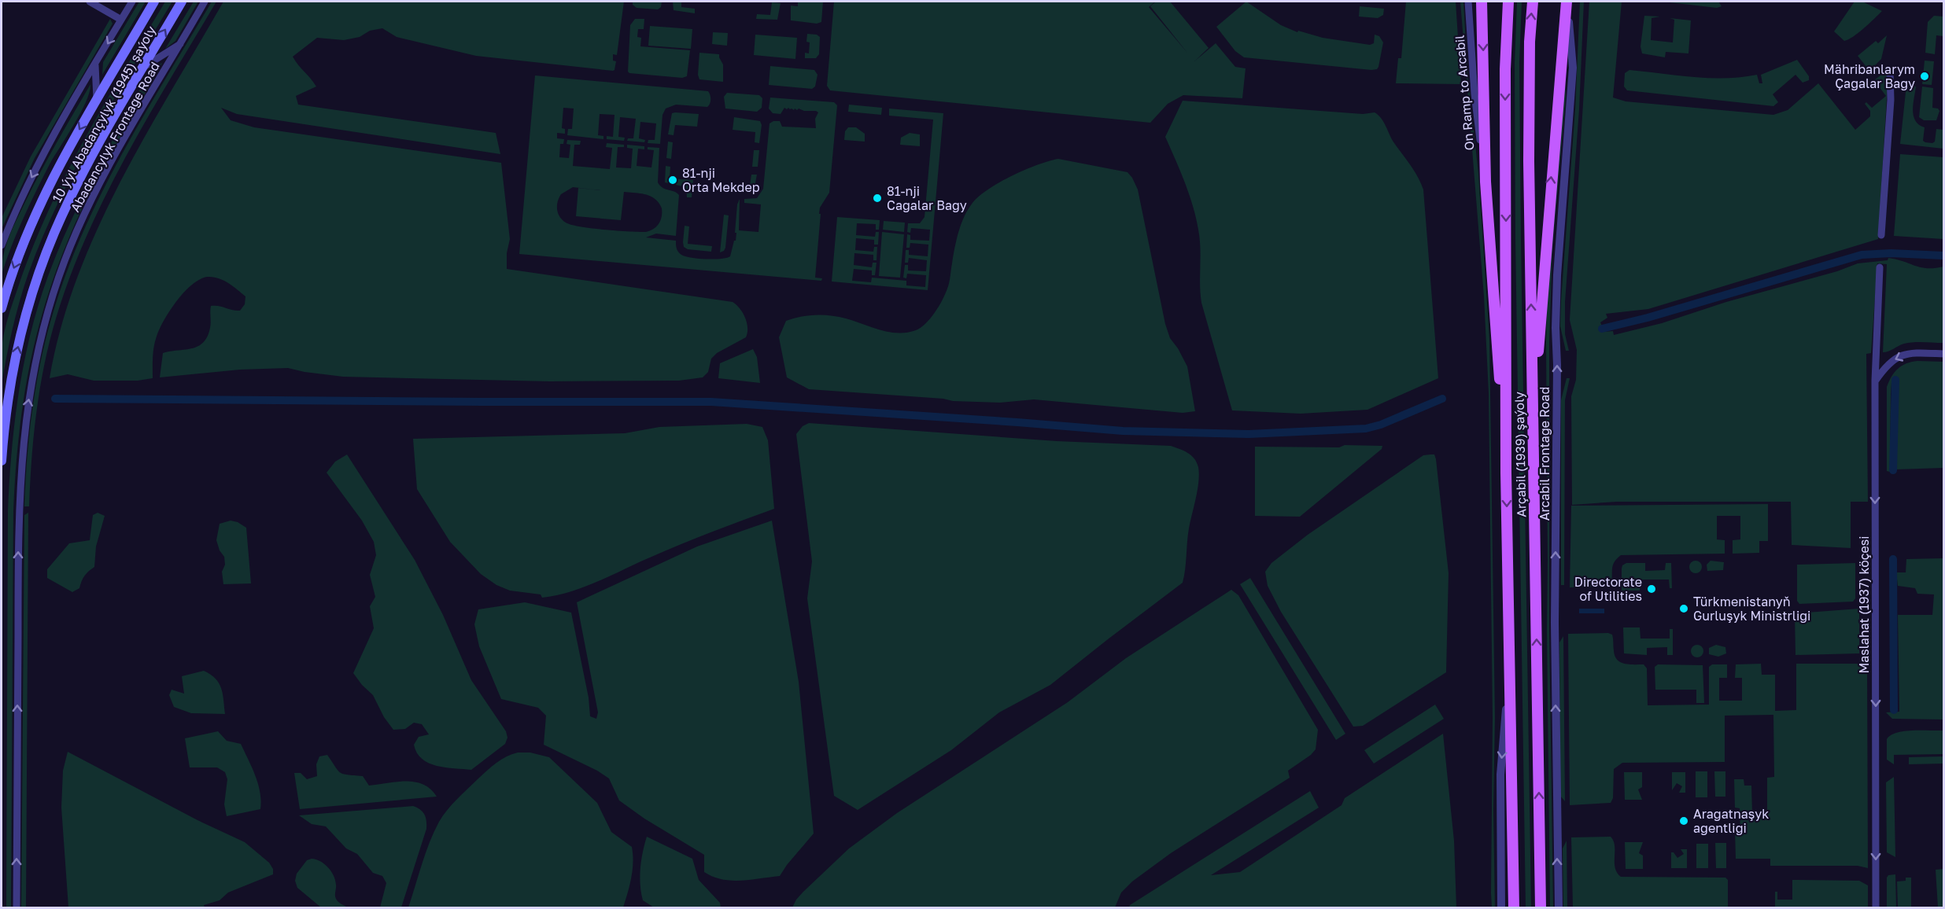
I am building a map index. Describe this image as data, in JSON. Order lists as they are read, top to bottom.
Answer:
{
  "streets": {
    "main road": ["10 ýyl Abadançylyk (1945) şaýoly", "Arçabil (1939) şaýoly"],
    "street": [
      "On Ramp to Arcabil",
      "Abadancylyk Frontage Road",
      "Arcabil Frontage Road",
      "Maslahat (1937) köçesi"
    ]
  },
  "one_way": ["Arcabil Frontage Road", "Maslahat (1937) köçesi"],
  "places": [
    "Mähribanlarym Çagalar Bagy",
    "81-nji Orta Mekdep",
    "81-nji Cagalar Bagy",
    "Directorate of Utilities",
    "Türkmenistanyň Gurluşyk Ministrligi",
    "Aragatnaşyk agentligi"
  ]
}
